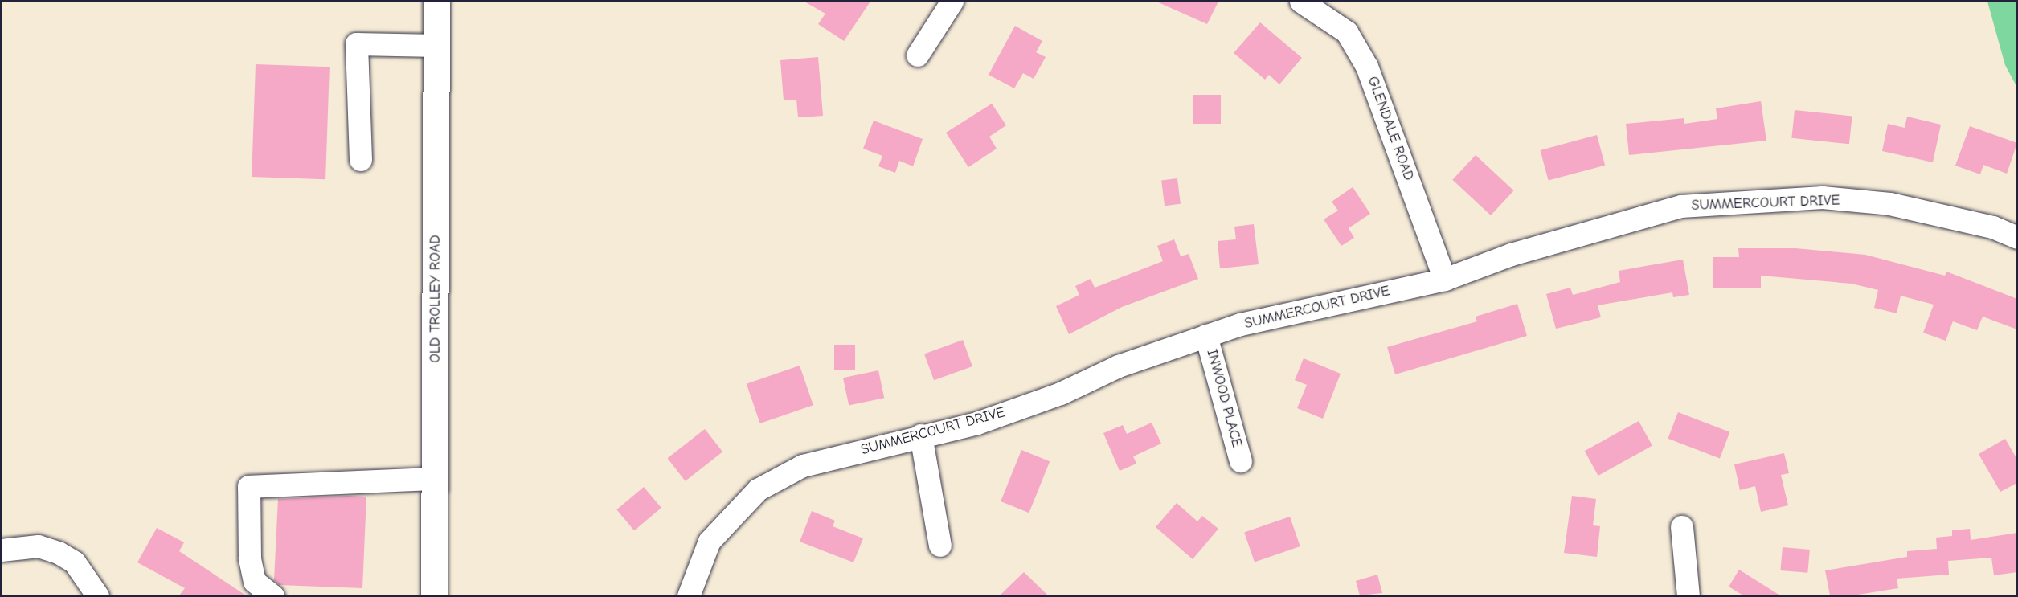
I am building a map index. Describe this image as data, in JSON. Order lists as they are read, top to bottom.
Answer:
{
  "streets": {
    "main road": ["OLD TROLLEY ROAD"],
    "street": ["GLENDALE ROAD", "SUMMERCOURT DRIVE", "INWOOD PLACE"]
  },
  "crossings": [
    ["GLENDALE ROAD", "SUMMERCOURT DRIVE"],
    ["SUMMERCOURT DRIVE", "INWOOD PLACE"]
  ]
}
